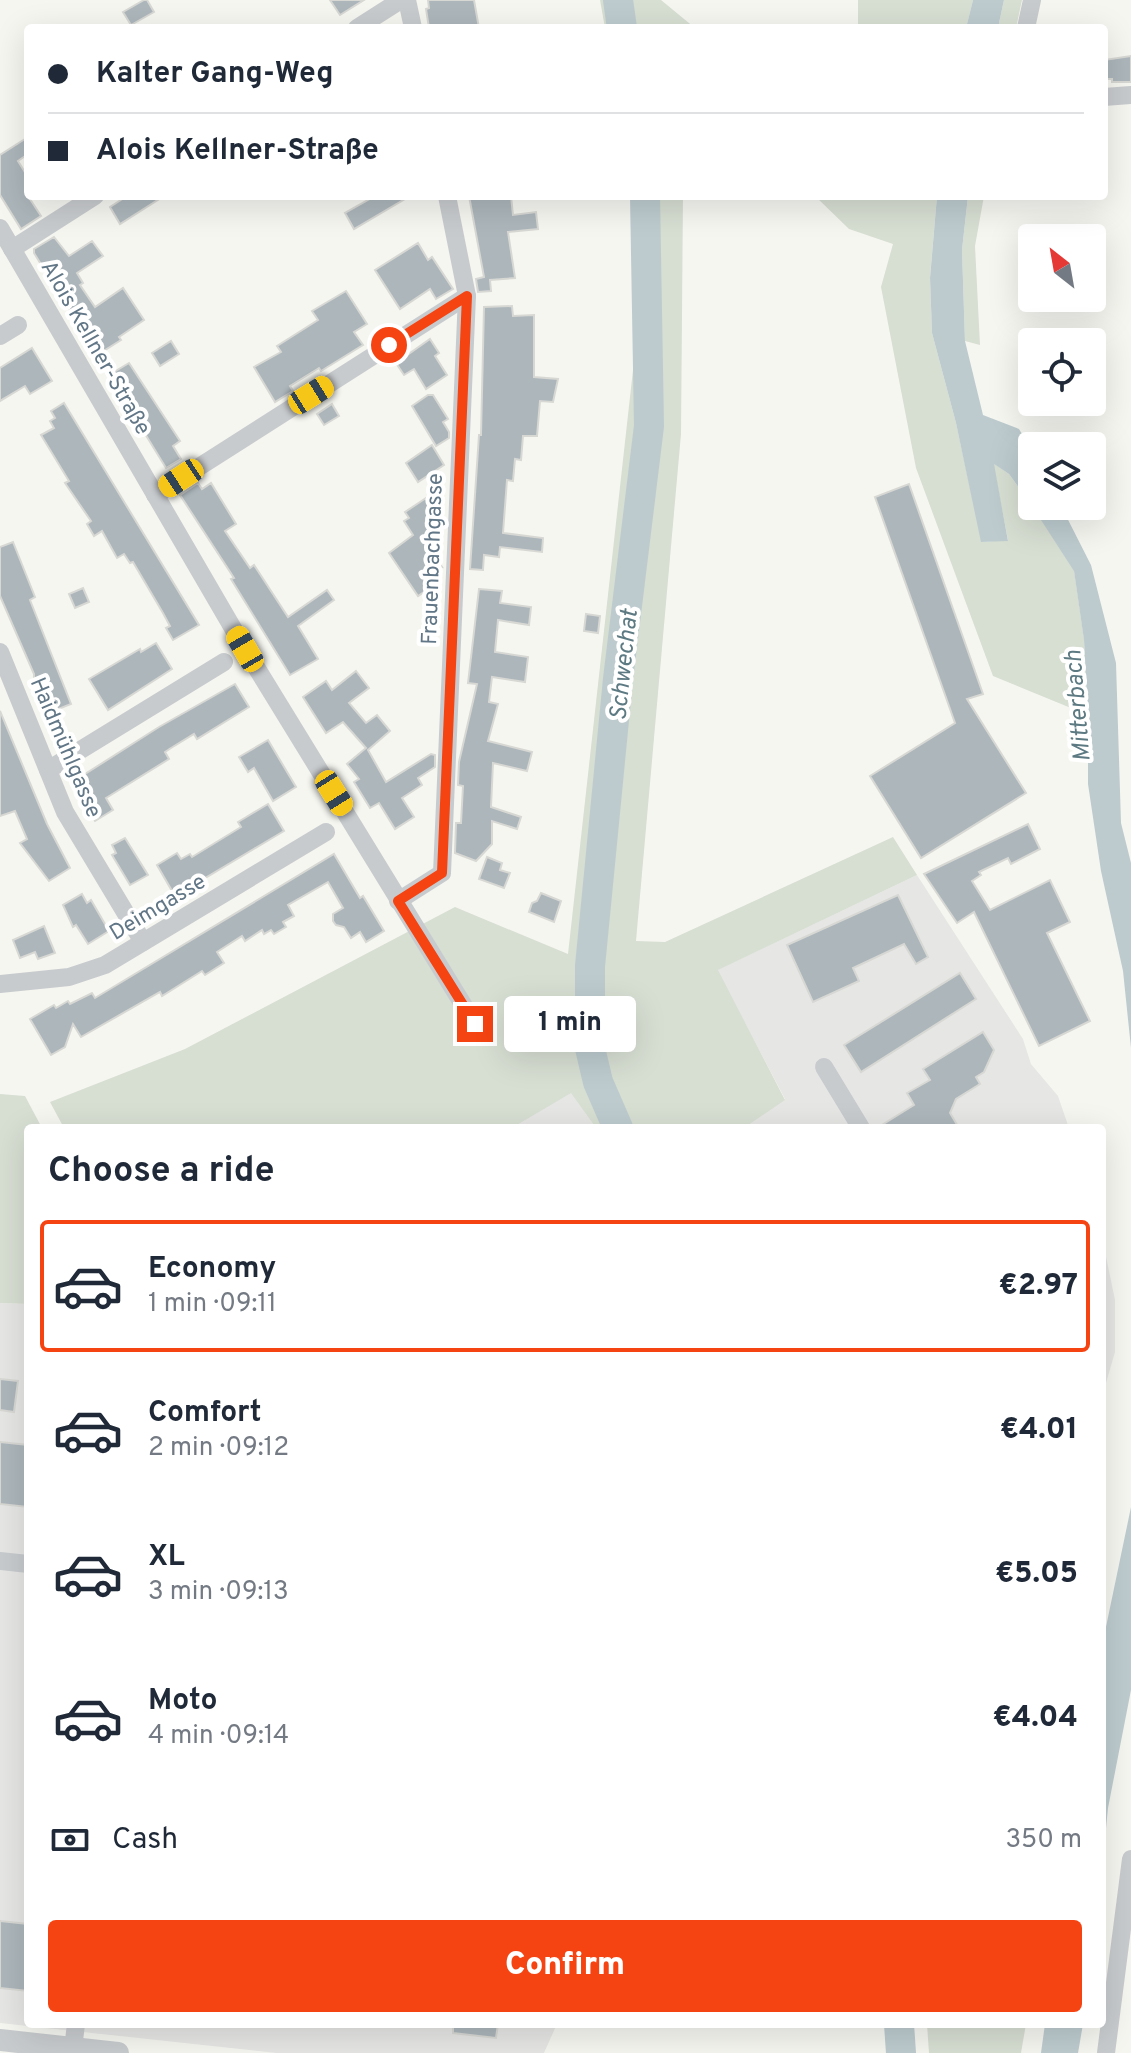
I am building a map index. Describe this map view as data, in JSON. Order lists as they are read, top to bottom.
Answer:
{
  "streets": {
    "street": [
      "Alois Kellner-Straße",
      "Frauenbachgasse",
      "Haidmühlgasse",
      "Deimgasse"
    ]
  },
  "crossings": [
    ["Alois Kellner-Straße", "Frauenbachgasse"],
    ["Haidmühlgasse", "Deimgasse"]
  ],
  "water": ["Schwechat", "Mitterbach"],
  "north": "top left",
  "page": {
    "banner": ["Kalter Gang-Weg", "Alois Kellner-Straße"],
    "bubble": "1 min",
    "heading": "Choose a ride",
    "list": [
      {
        "name": "Economy",
        "note": "1 min · 09:11",
        "value": "€2.97"
      },
      {
        "name": "Comfort",
        "note": "2 min · 09:12",
        "value": "€4.01"
      },
      {
        "name": "XL",
        "note": "3 min · 09:13",
        "value": "€5.05"
      },
      {
        "name": "Moto",
        "note": "4 min · 09:14",
        "value": "€4.04"
      }
    ],
    "pay": ["Cash", "350 m"],
    "buttons": "Confirm"
  }
}
